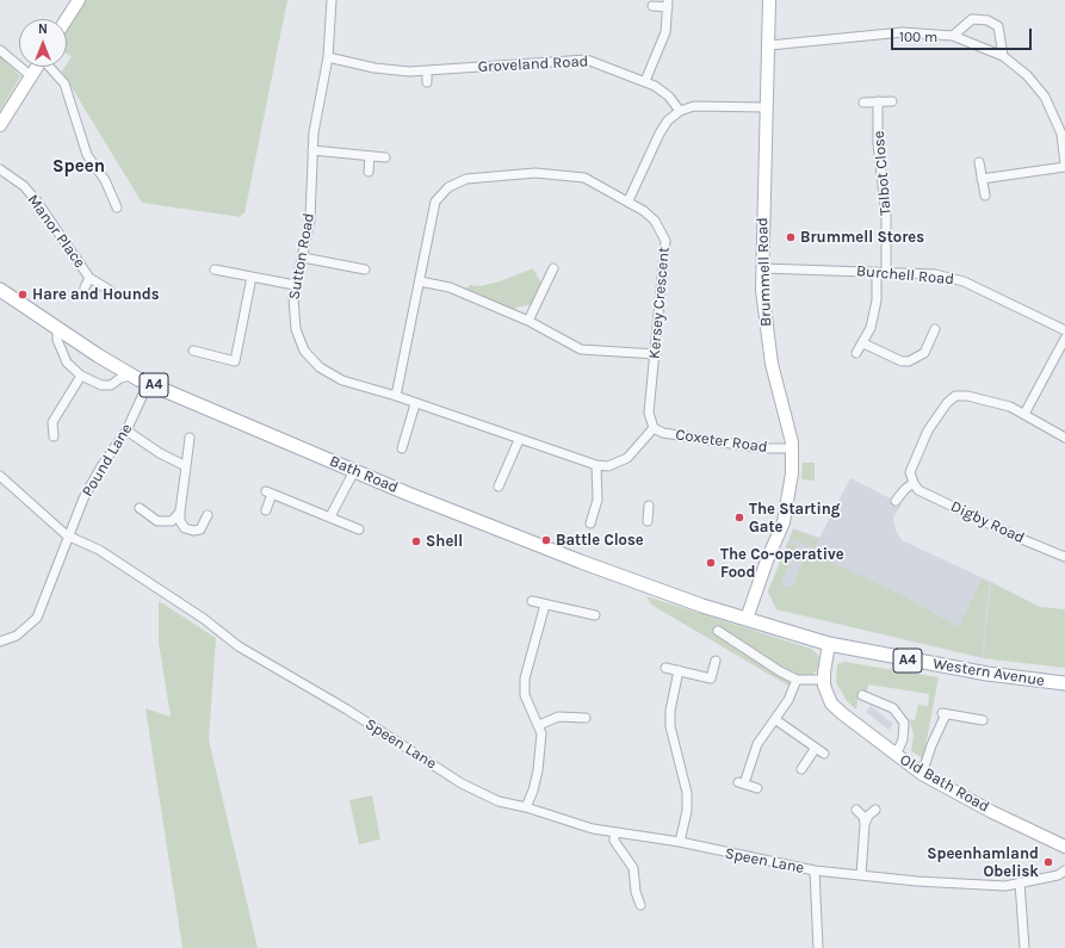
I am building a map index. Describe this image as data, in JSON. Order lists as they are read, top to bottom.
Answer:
{
  "streets": {
    "main road": ["A4", "Bath Road", "Western Avenue"],
    "street": [
      "Groveland Road",
      "Talbot Close",
      "Manor Place",
      "Sutton Road",
      "Brummell Road",
      "Burchell Road",
      "Kersey Crescent",
      "Coxeter Road",
      "Pound Lane",
      "Digby Road",
      "Speen Lane",
      "Old Bath Road"
    ]
  },
  "crossings": [
    ["Groveland Road", "Sutton Road"],
    ["Talbot Close", "Burchell Road"],
    ["Sutton Road", "Kersey Crescent"],
    ["Brummell Road", "Burchell Road"],
    ["Brummell Road", "Coxeter Road"],
    ["Brummell Road", "Bath Road"],
    ["Brummell Road", "Western Avenue"],
    ["Kersey Crescent", "Coxeter Road"],
    ["Pound Lane", "Bath Road"],
    ["Pound Lane", "Speen Lane"],
    ["Bath Road", "Western Avenue"],
    ["Western Avenue", "Old Bath Road"]
  ],
  "districts": ["Speen"],
  "places": [
    "Brummell Stores",
    "Hare and Hounds",
    "The Starting Gate",
    "Battle Close",
    "Shell",
    "The Co-operative Food",
    "Speenhamland Obelisk"
  ],
  "scale_bar": "100 m",
  "north": "top"
}
